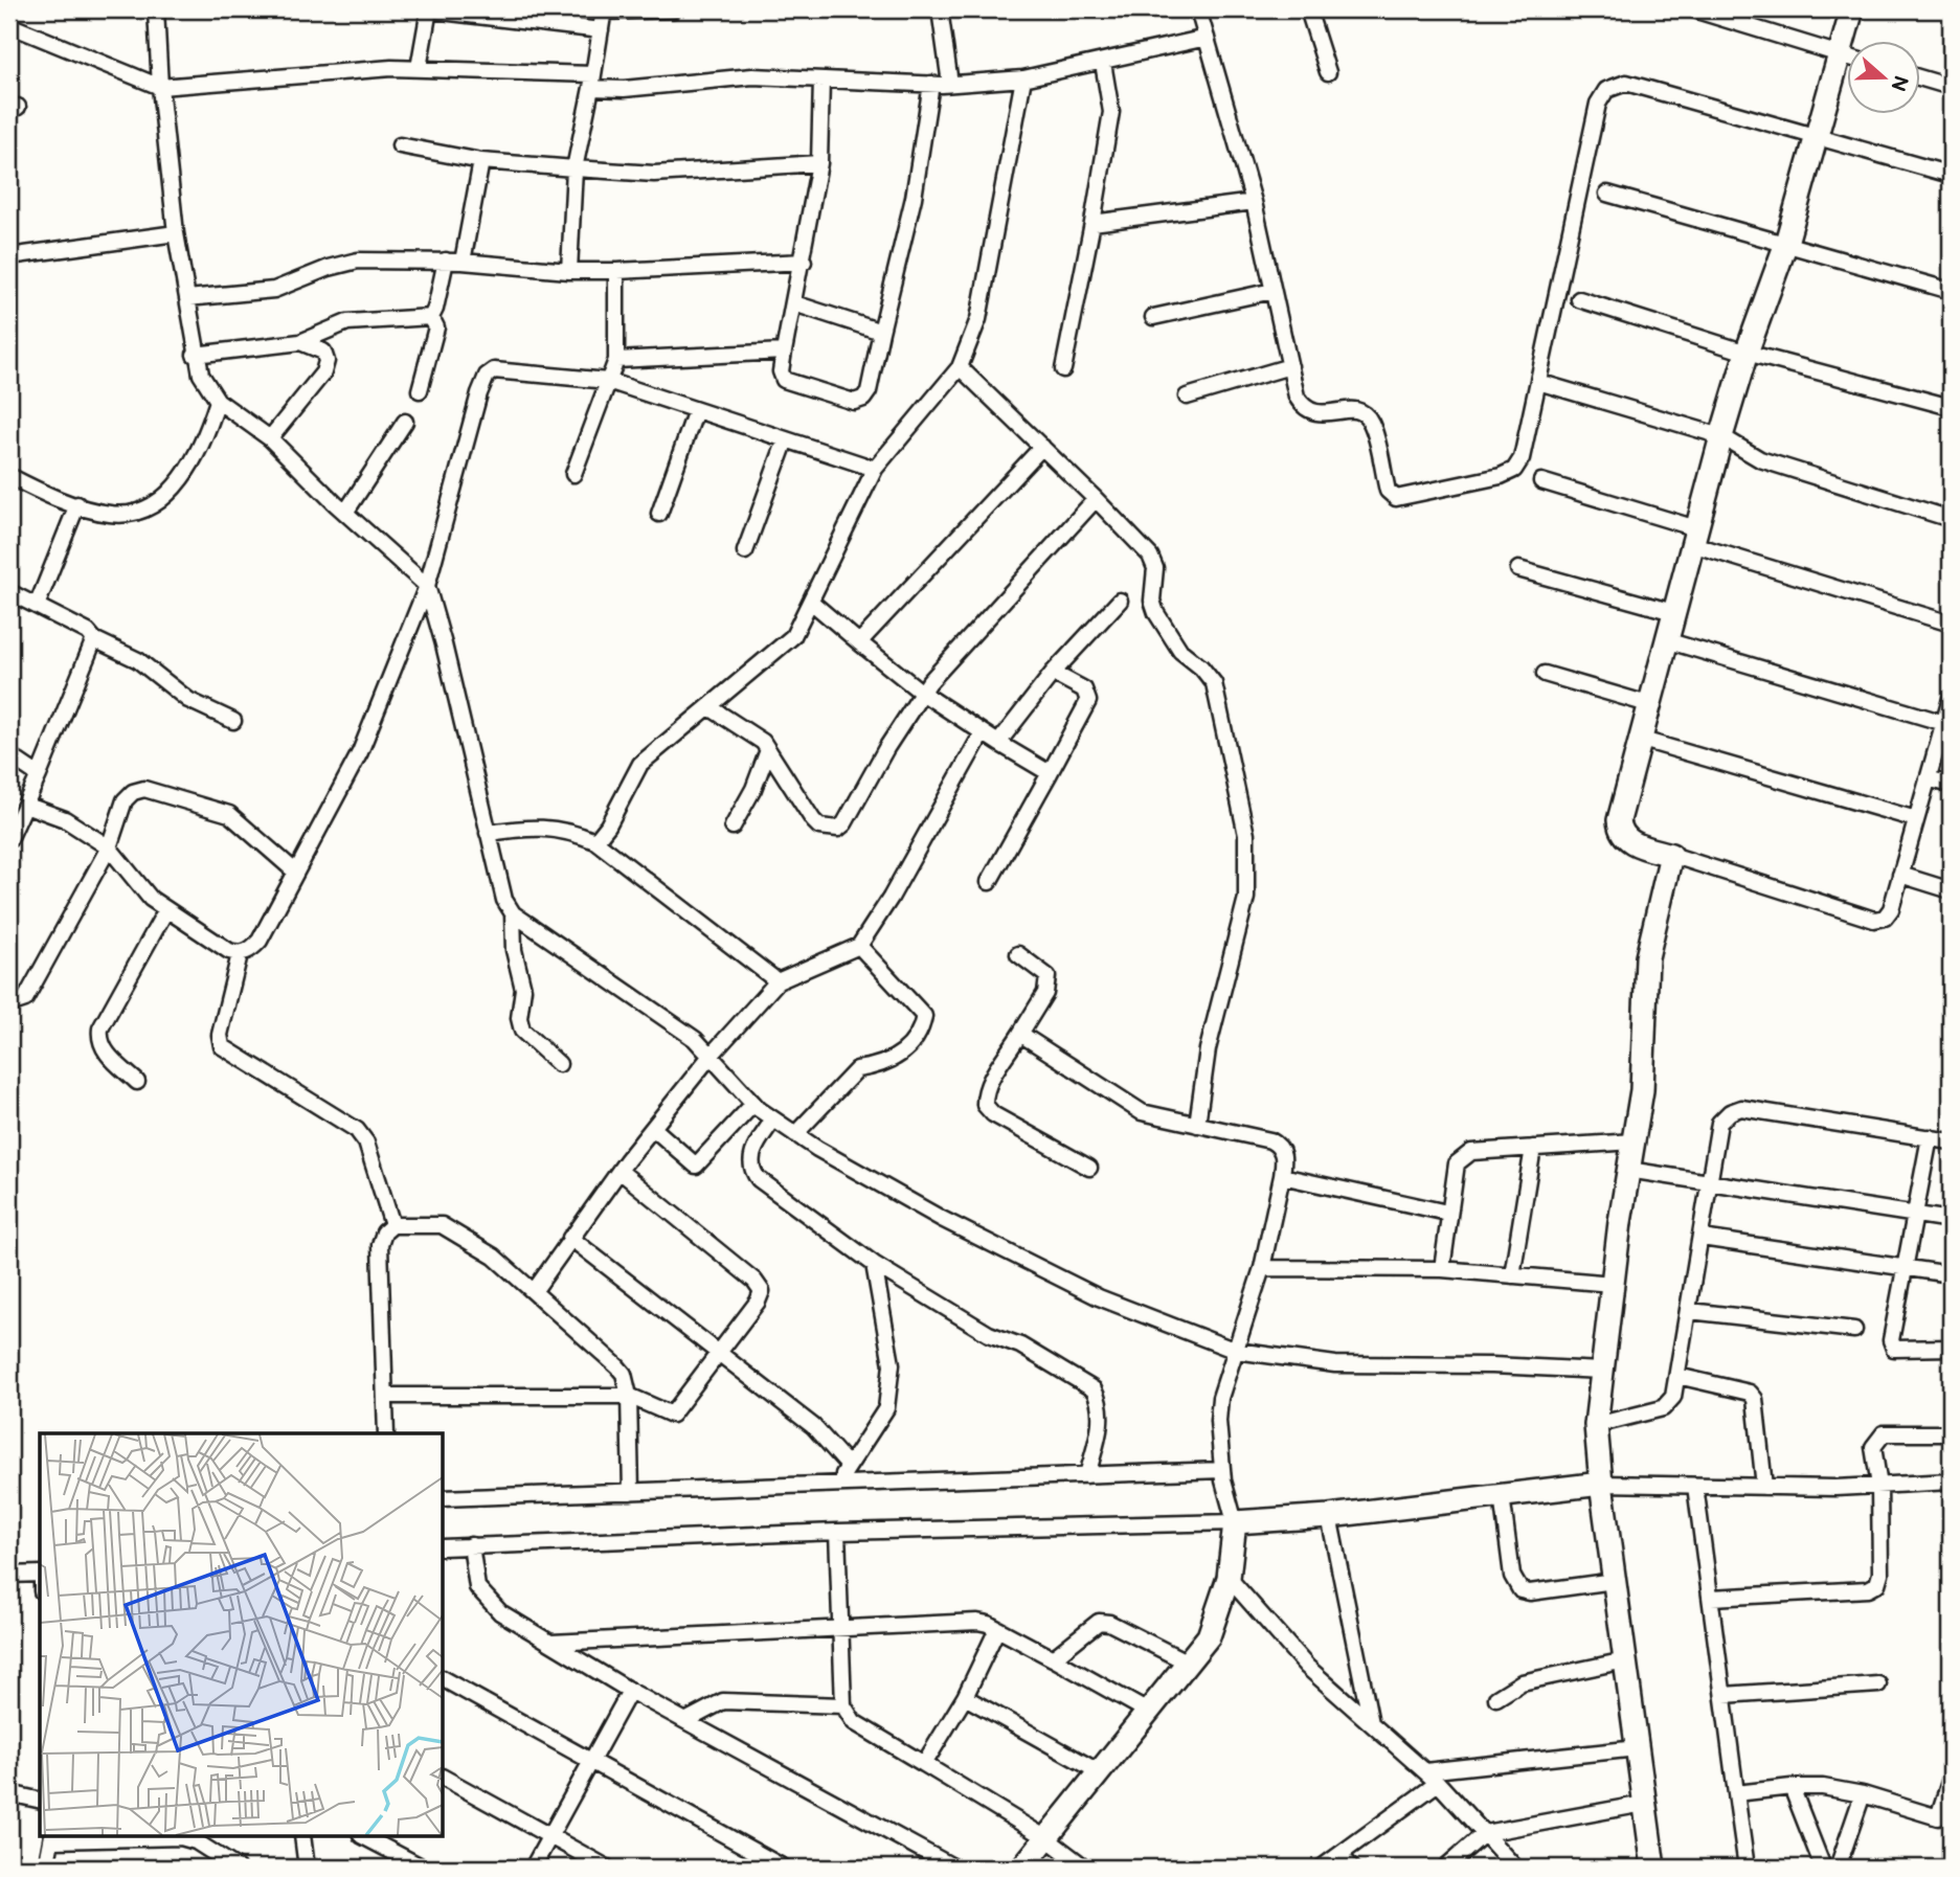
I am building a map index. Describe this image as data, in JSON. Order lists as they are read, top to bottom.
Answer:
{
  "north": "right"
}
